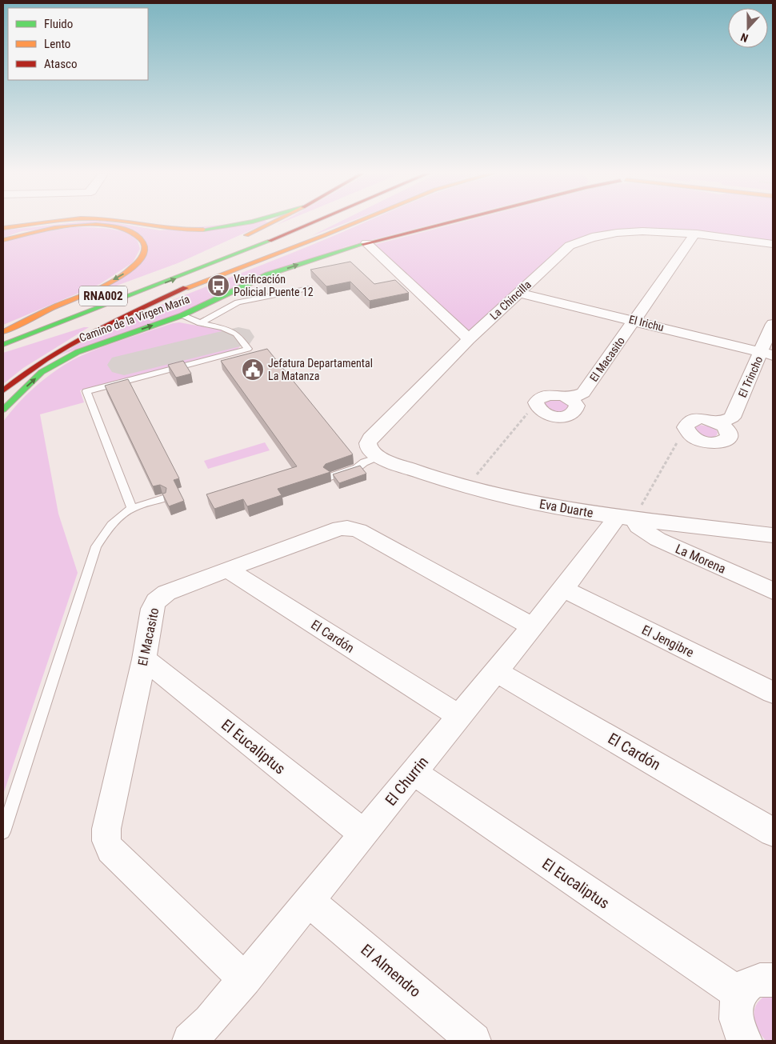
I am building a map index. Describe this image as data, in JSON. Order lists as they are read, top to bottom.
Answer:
{
  "streets": {
    "main road": ["RNA002", "Camino de la Virgen María"],
    "street": [
      "La Chincilla",
      "El Irichu",
      "El Macasito",
      "El Trincho",
      "Eva Duarte",
      "La Morena",
      "El Cardón",
      "El Jengibre",
      "El Eucaliptus",
      "El Churrin",
      "El Almendro"
    ]
  },
  "crossings": [
    ["La Chincilla", "El Irichu"],
    ["La Chincilla", "El Macasito"],
    ["La Chincilla", "Eva Duarte"],
    ["El Irichu", "El Macasito"],
    ["El Irichu", "El Trincho"],
    ["El Macasito", "El Cardón"],
    ["El Macasito", "El Eucaliptus"],
    ["El Macasito", "El Churrin"],
    ["Eva Duarte", "La Morena"],
    ["Eva Duarte", "El Churrin"],
    ["La Morena", "El Churrin"],
    ["El Cardón", "El Churrin"],
    ["El Jengibre", "El Churrin"],
    ["El Eucaliptus", "El Churrin"],
    ["El Churrin", "El Almendro"]
  ],
  "places": {
    "bus stop": ["Verificación Policial Puente 12"],
    "public building": ["Jefatura Departamental La Matanza"]
  },
  "legend": ["Fluido", "Lento", "Atasco"],
  "north": "bottom"
}
